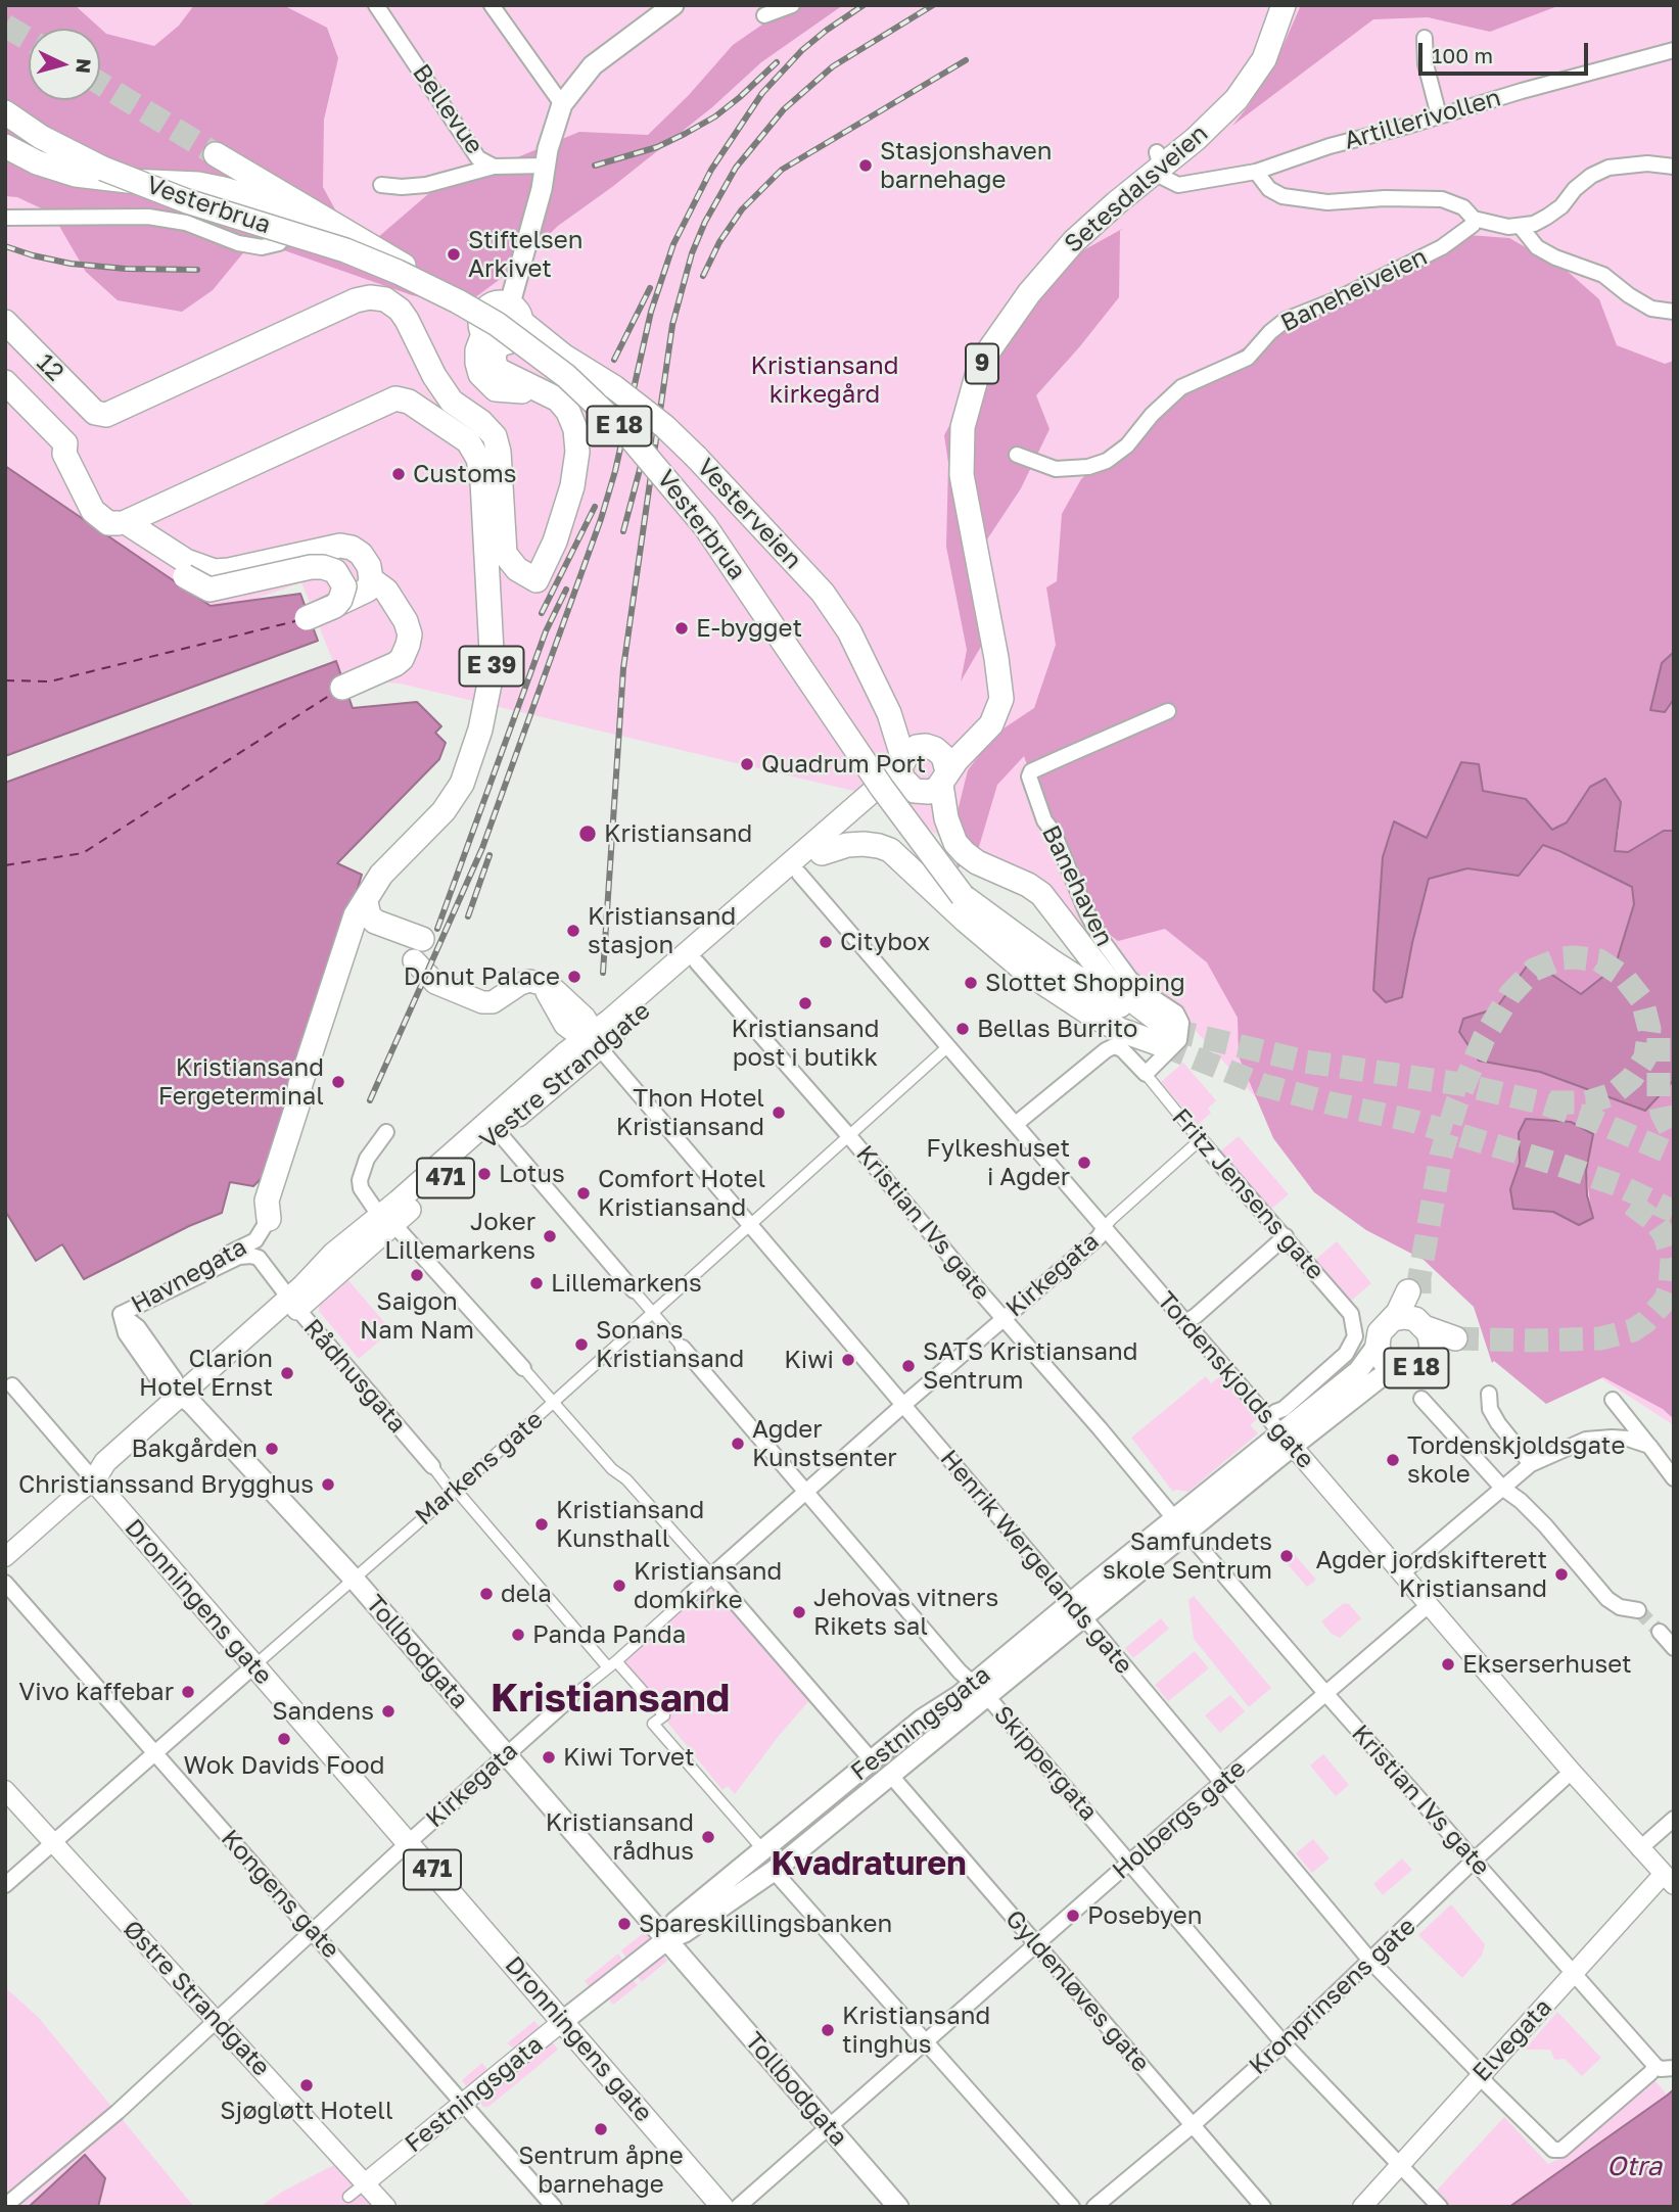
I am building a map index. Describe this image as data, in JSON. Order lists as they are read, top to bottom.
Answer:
{
  "streets": {
    "highway": [
      "Setesdalsveien",
      "Vesterbrua",
      "9",
      "12",
      "E 18",
      "Vesterveien",
      "E 39"
    ],
    "main road": [
      "Vestre Strandgate",
      "471",
      "Dronningens gate",
      "Tollbodgata",
      "Festningsgata"
    ],
    "street": [
      "Bellevue",
      "Artillerivollen",
      "Baneheiveien",
      "Banehaven",
      "Fritz Jensens gate",
      "Kristian IVs gate",
      "Kirkegata",
      "Havnegata",
      "Rådhusgata",
      "Tordenskjolds gate",
      "Markens gate",
      "Henrik Wergelands gate",
      "Skippergata",
      "Holbergs gate",
      "Kongens gate",
      "Gyldenløves gate",
      "Kronprinsens gate",
      "Østre Strandgate",
      "Elvegata"
    ]
  },
  "crossings": [
    ["Artillerivollen", "Setesdalsveien"],
    ["Setesdalsveien", "E 18"],
    ["Setesdalsveien", "Vesterveien"],
    ["Setesdalsveien", "Vestre Strandgate"],
    ["Vesterbrua", "E 18"],
    ["12", "Vesterveien"],
    ["E 18", "Vesterveien"],
    ["E 18", "Vestre Strandgate"],
    ["Vesterveien", "Vestre Strandgate"],
    ["E 39", "Havnegata"],
    ["Banehaven", "Fritz Jensens gate"],
    ["Vestre Strandgate", "Kristian IVs gate"],
    ["Vestre Strandgate", "Rådhusgata"],
    ["Vestre Strandgate", "Tordenskjolds gate"],
    ["Vestre Strandgate", "Henrik Wergelands gate"],
    ["Vestre Strandgate", "Dronningens gate"],
    ["Vestre Strandgate", "Tollbodgata"],
    ["Vestre Strandgate", "Skippergata"],
    ["Fritz Jensens gate", "Kirkegata"],
    ["Kristian IVs gate", "Kirkegata"],
    ["Kristian IVs gate", "Markens gate"],
    ["Kristian IVs gate", "Festningsgata"],
    ["Kristian IVs gate", "Holbergs gate"],
    ["Kristian IVs gate", "Kronprinsens gate"],
    ["Kristian IVs gate", "Elvegata"],
    ["Kirkegata", "Rådhusgata"],
    ["Kirkegata", "Tordenskjolds gate"],
    ["Kirkegata", "Henrik Wergelands gate"],
    ["Kirkegata", "Dronningens gate"],
    ["Kirkegata", "Tollbodgata"],
    ["Kirkegata", "Skippergata"],
    ["Kirkegata", "Kongens gate"],
    ["Kirkegata", "Østre Strandgate"],
    ["Havnegata", "Rådhusgata"],
    ["Havnegata", "Tollbodgata"],
    ["Rådhusgata", "Markens gate"],
    ["Tordenskjolds gate", "Markens gate"],
    ["Tordenskjolds gate", "Festningsgata"],
    ["Tordenskjolds gate", "Holbergs gate"],
    ["Tordenskjolds gate", "Elvegata"],
    ["Markens gate", "Henrik Wergelands gate"],
    ["Markens gate", "Dronningens gate"],
    ["Markens gate", "Tollbodgata"],
    ["Markens gate", "Skippergata"],
    ["Markens gate", "Kongens gate"],
    ["Markens gate", "Østre Strandgate"],
    ["Henrik Wergelands gate", "Festningsgata"],
    ["Henrik Wergelands gate", "Holbergs gate"],
    ["Henrik Wergelands gate", "Kronprinsens gate"],
    ["Henrik Wergelands gate", "Elvegata"],
    ["Dronningens gate", "Festningsgata"],
    ["Tollbodgata", "Festningsgata"],
    ["Tollbodgata", "Holbergs gate"],
    ["Festningsgata", "Skippergata"],
    ["Festningsgata", "Kongens gate"],
    ["Festningsgata", "Gyldenløves gate"],
    ["Festningsgata", "Østre Strandgate"],
    ["Skippergata", "Holbergs gate"],
    ["Skippergata", "Kronprinsens gate"],
    ["Skippergata", "Elvegata"],
    ["Holbergs gate", "Gyldenløves gate"],
    ["Gyldenløves gate", "Kronprinsens gate"]
  ],
  "districts": ["Kristiansand", "Kvadraturen"],
  "water": ["Otra"],
  "parks": ["Kristiansand kirkegård"],
  "places": [
    "Stasjonshaven barnehage",
    "Stiftelsen Arkivet",
    "Customs",
    "E-bygget",
    "Quadrum Port",
    "Kristiansand",
    "Kristiansand stasjon",
    "Citybox",
    "Donut Palace",
    "Slottet Shopping",
    "Kristiansand post i butikk",
    "Bellas Burrito",
    "Kristiansand Fergeterminal",
    "Thon Hotel Kristiansand",
    "Fylkeshuset i Agder",
    "Lotus",
    "Comfort Hotel Kristiansand",
    "Joker Lillemarkens",
    "Saigon Nam Nam",
    "Lillemarkens",
    "Sonans Kristiansand",
    "Kiwi",
    "SATS Kristiansand Sentrum",
    "Clarion Hotel Ernst",
    "Agder Kunstsenter",
    "Bakgården",
    "Tordenskjoldsgate skole",
    "Christianssand Brygghus",
    "Kristiansand Kunsthall",
    "Samfundets skole Sentrum",
    "Agder jordskifterett Kristiansand",
    "Kristiansand domkirke",
    "dela",
    "Jehovas vitners Rikets sal",
    "Panda Panda",
    "Ekserserhuset",
    "Vivo kaffebar",
    "Sandens",
    "Wok Davids Food",
    "Kiwi Torvet",
    "Kristiansand rådhus",
    "Posebyen",
    "Spareskillingsbanken",
    "Kristiansand tinghus",
    "Sjøgløtt Hotell",
    "Sentrum åpne barnehage"
  ],
  "scale_bar": "100 m",
  "north": "right"
}
